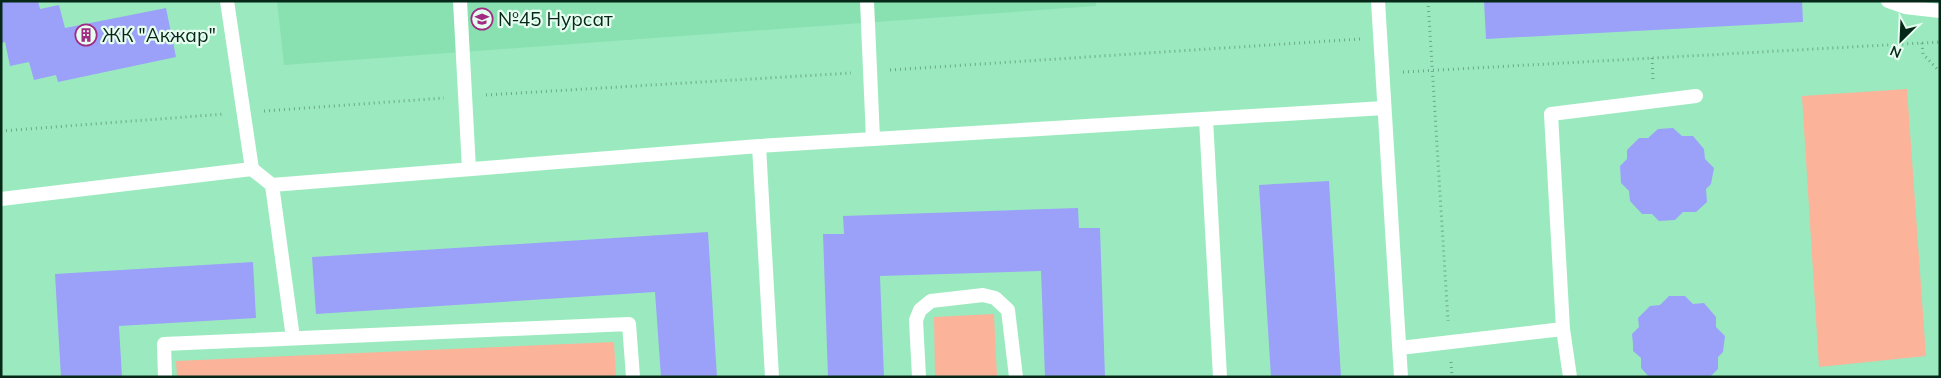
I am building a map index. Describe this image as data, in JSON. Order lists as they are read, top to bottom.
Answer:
{
  "places": {
    "school or university": ["№45 Нурсат"],
    "building": ["ЖК \"Акжар\""]
  },
  "north": "bottom left"
}
